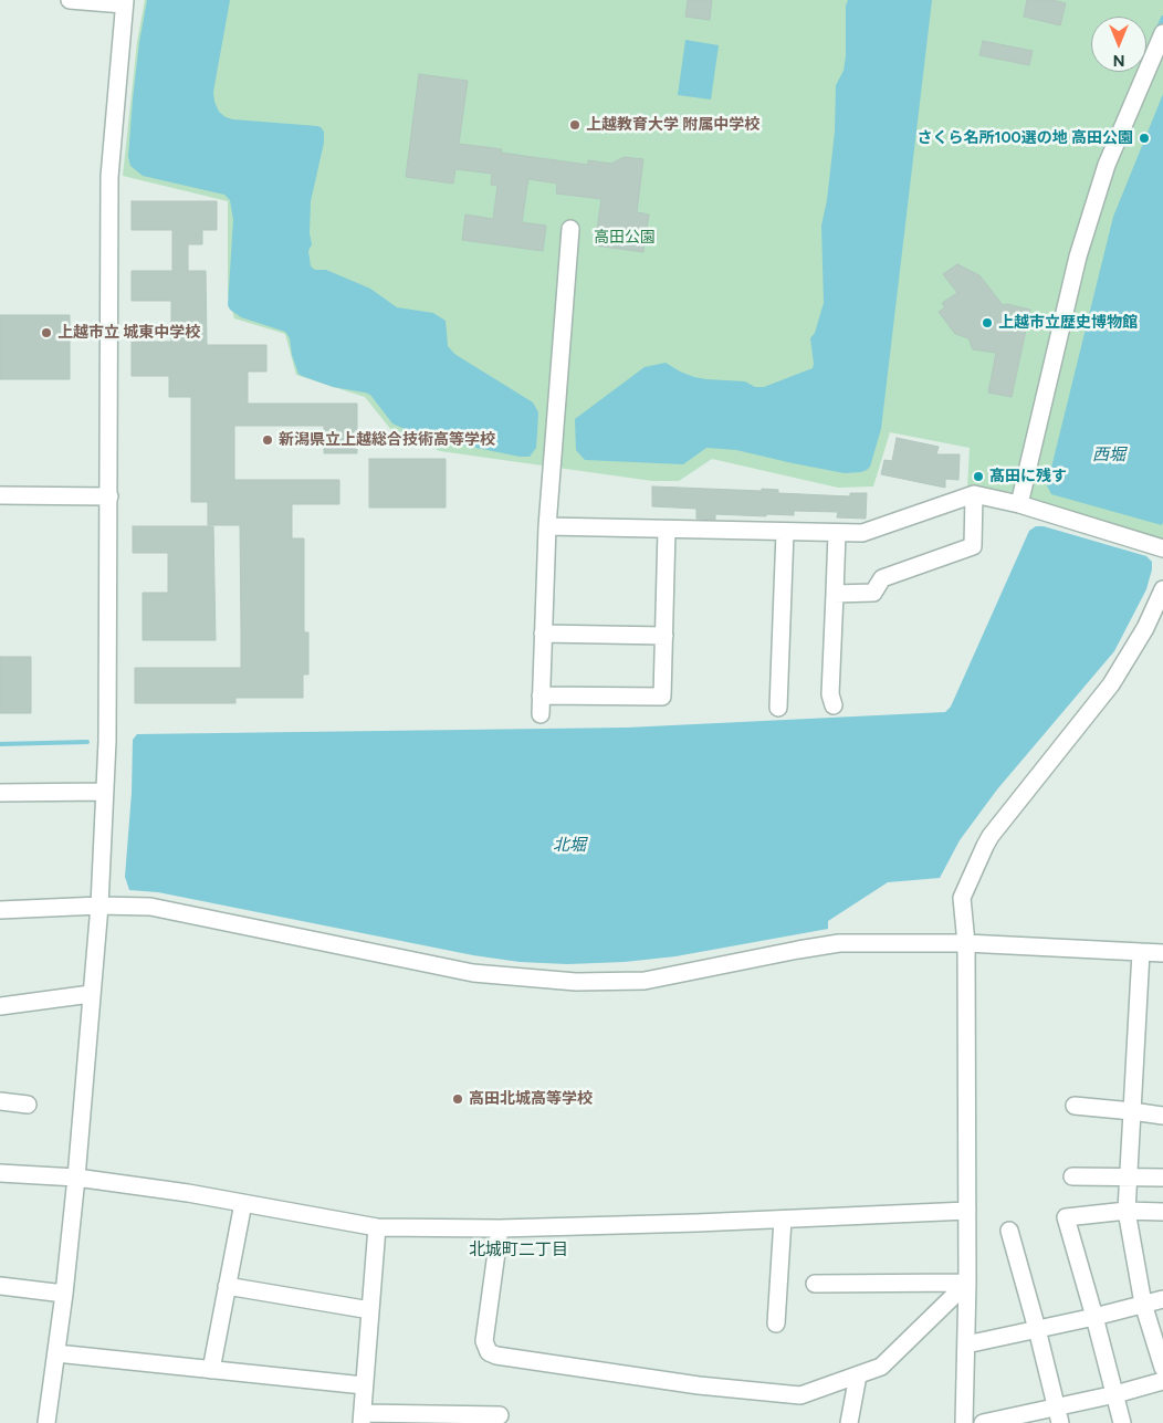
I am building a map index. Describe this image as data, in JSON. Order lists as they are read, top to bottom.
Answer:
{
  "districts": ["北城町二丁目"],
  "water": ["西堀", "北堀"],
  "parks": ["高田公園"],
  "places": [
    "上越教育大学 附属中学校",
    "さくら名所100選の地 高田公園",
    "上越市立歴史博物館",
    "上越市立 城東中学校",
    "新潟県立上越総合技術高等学校",
    "髙田に残す",
    "高田北城高等学校"
  ],
  "north": "bottom"
}
